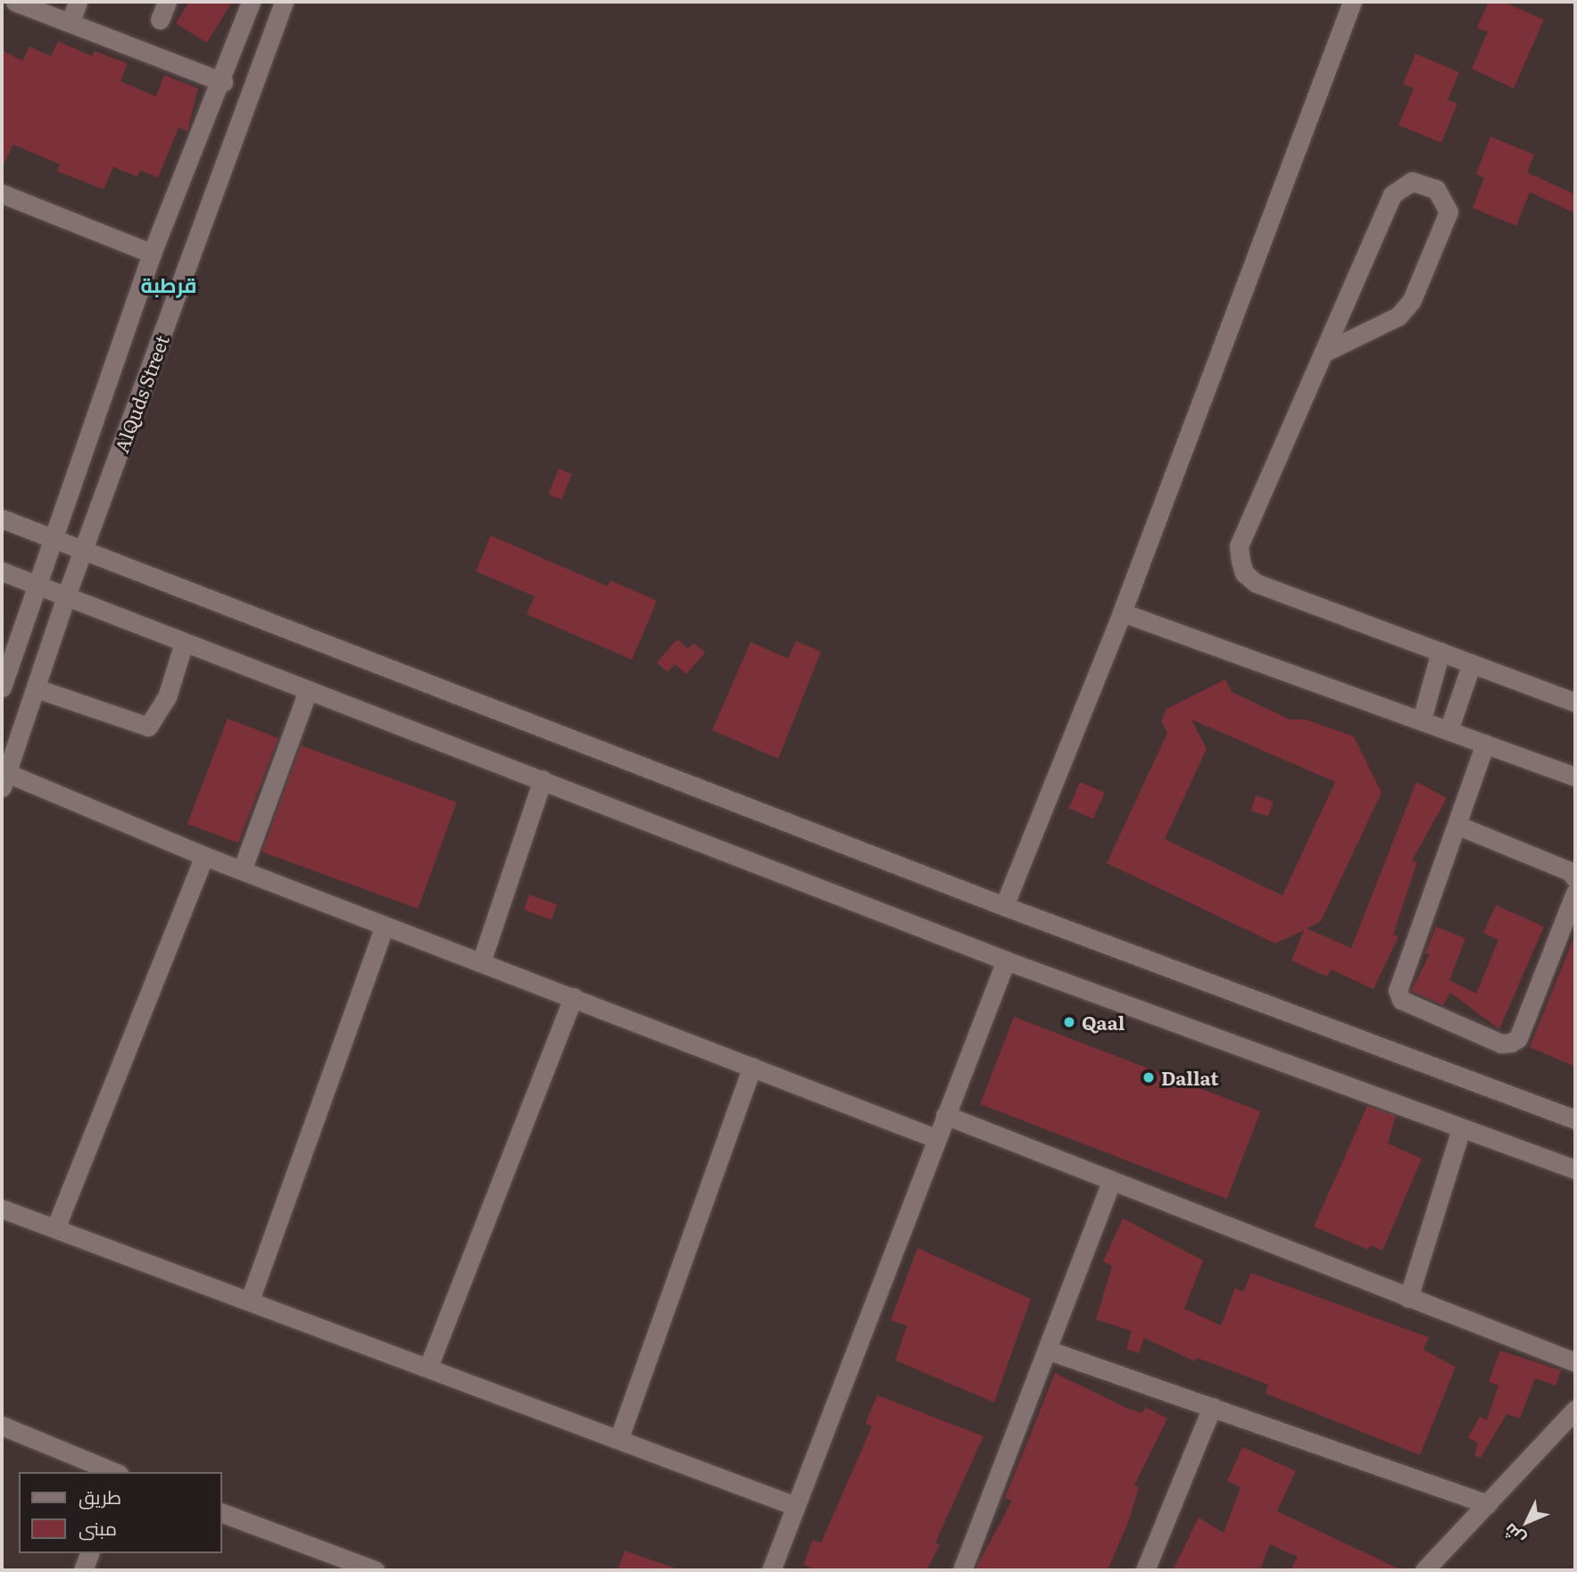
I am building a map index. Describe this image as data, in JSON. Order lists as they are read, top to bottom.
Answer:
{
  "streets": {
    "street": ["AlQuds Street"]
  },
  "districts": ["قرطبة"],
  "places": ["Qaal", "Dallat"],
  "legend": ["طريق", "مبنى"],
  "north": "bottom left"
}
